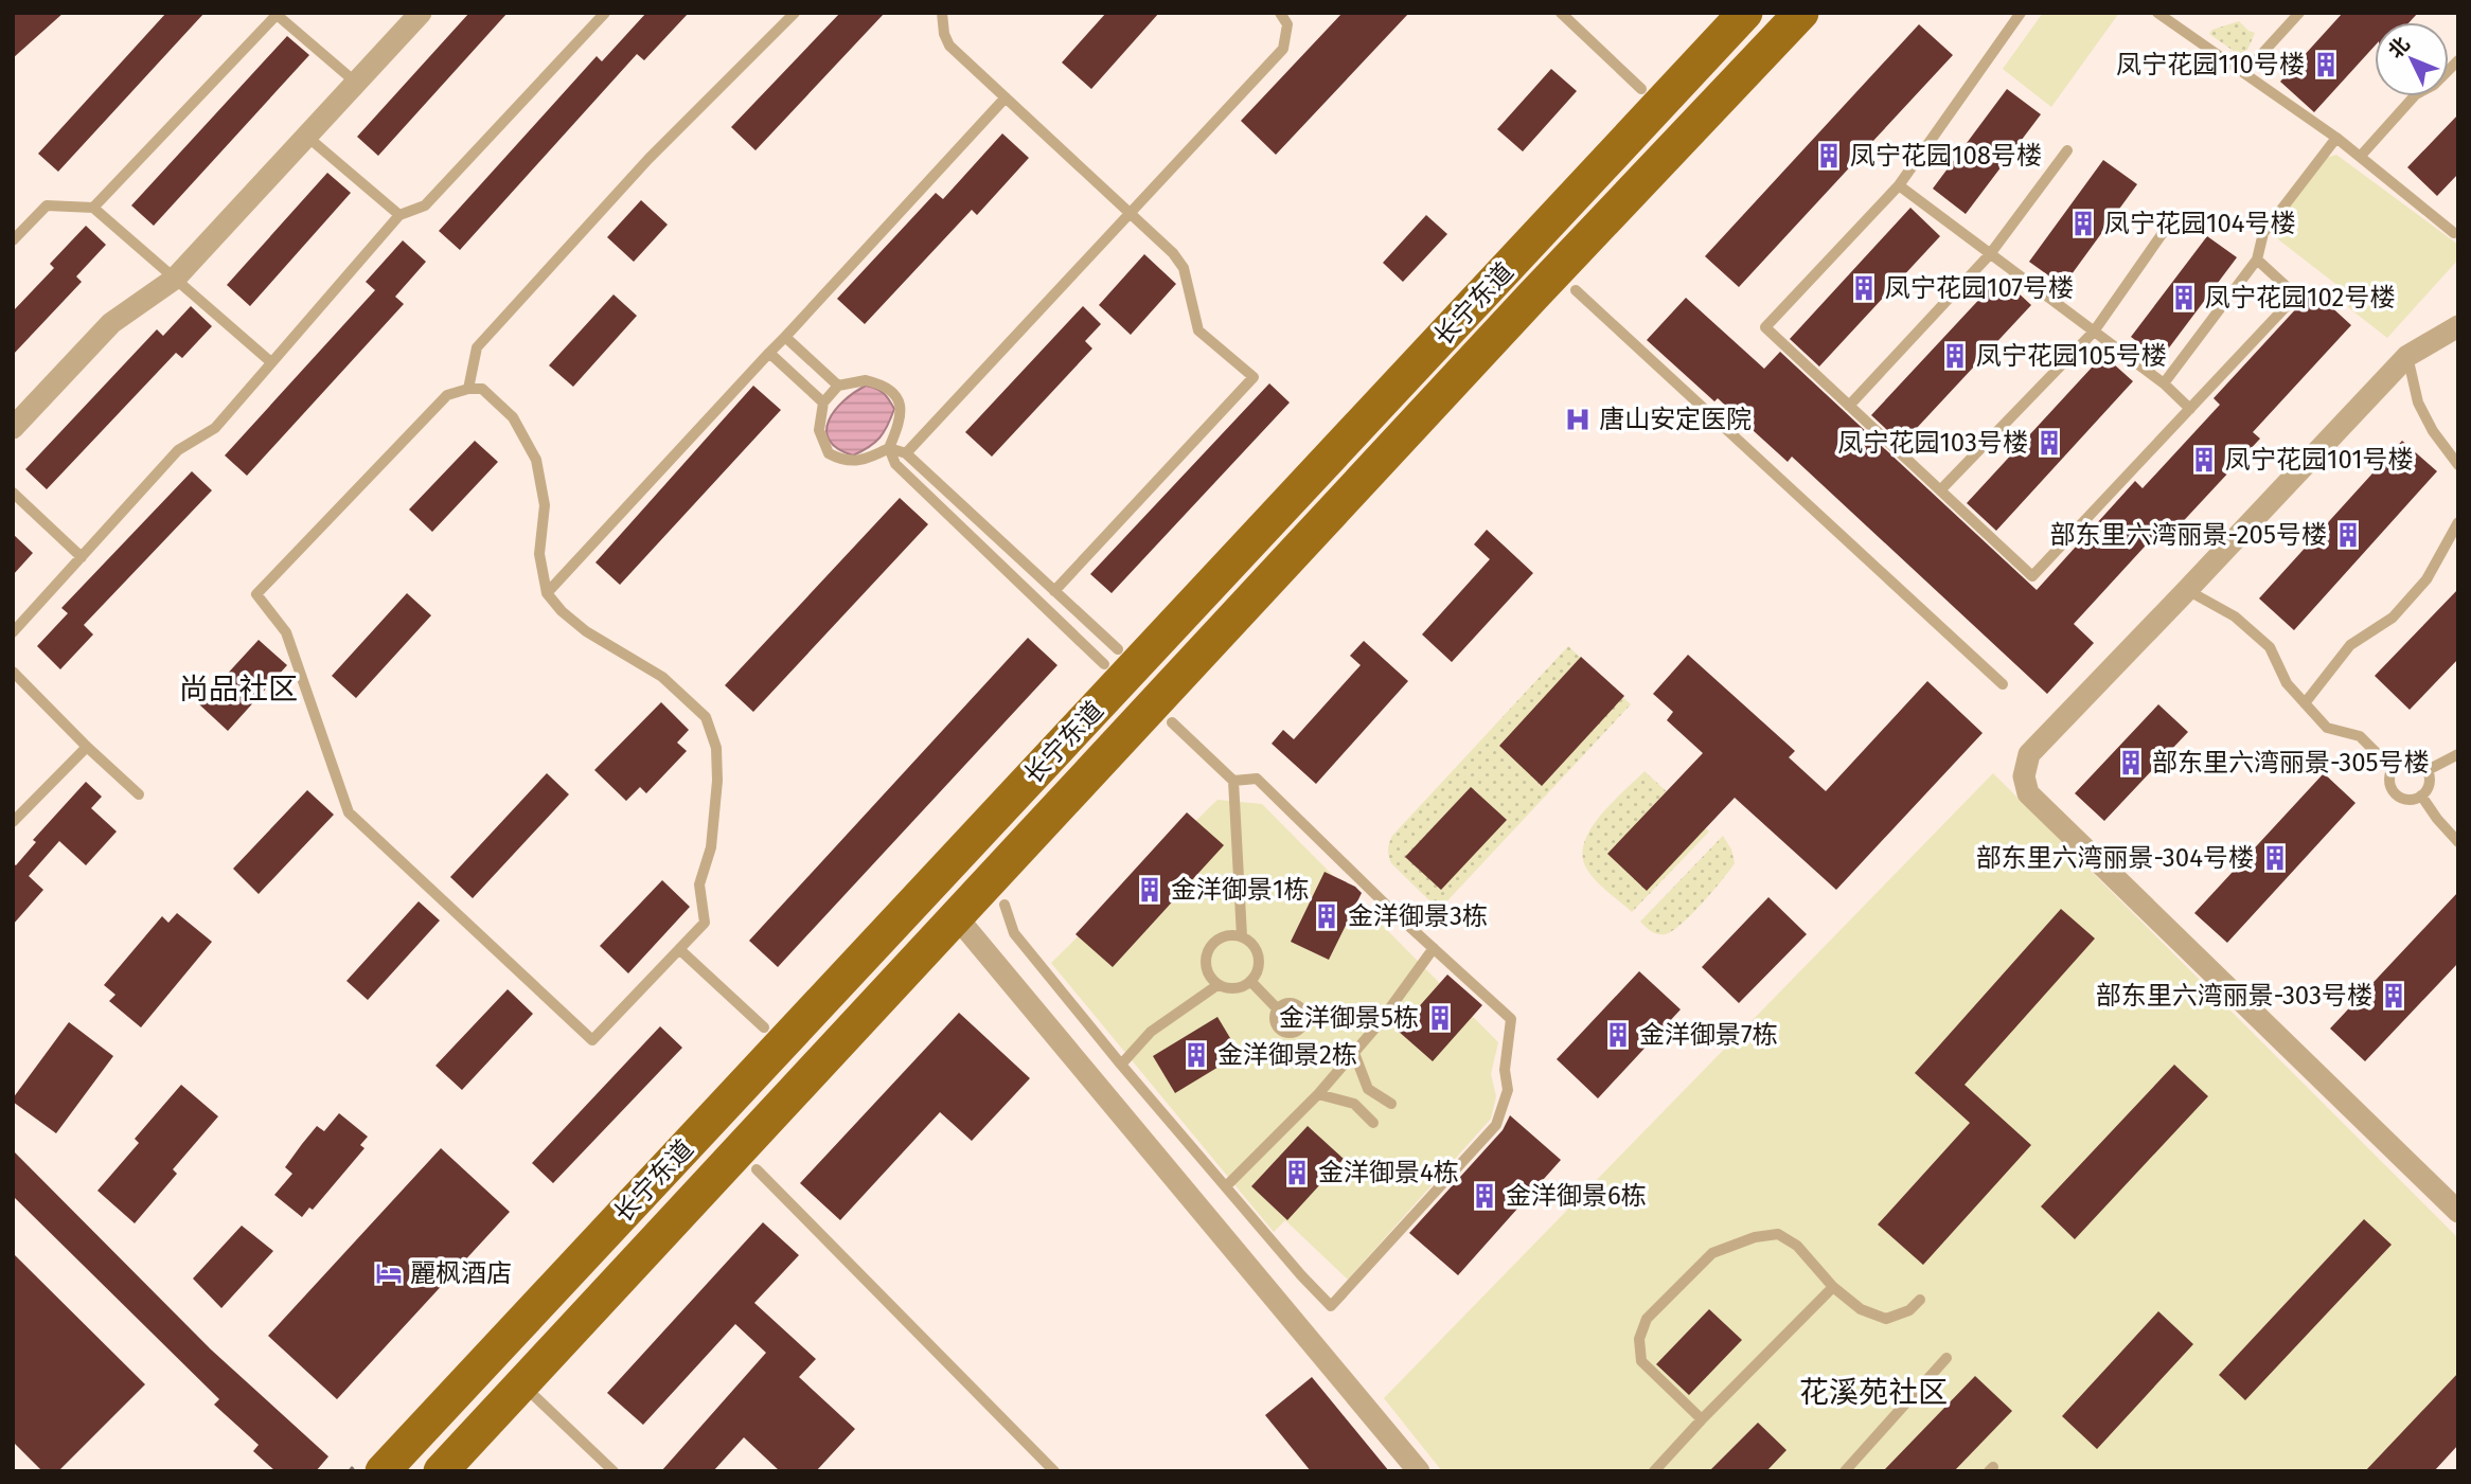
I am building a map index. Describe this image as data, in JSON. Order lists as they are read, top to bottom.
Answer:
{
  "streets": {
    "main road": ["长宁东道"]
  },
  "districts": ["尚品社区", "花溪苑社区"],
  "places": {
    "building": [
      "凤宁花园110号楼",
      "凤宁花园108号楼",
      "凤宁花园104号楼",
      "凤宁花园107号楼",
      "凤宁花园102号楼",
      "凤宁花园105号楼",
      "凤宁花园103号楼",
      "凤宁花园101号楼",
      "部东里六湾丽景-205号楼",
      "部东里六湾丽景-305号楼",
      "部东里六湾丽景-304号楼",
      "金洋御景1栋",
      "金洋御景3栋",
      "部东里六湾丽景-303号楼",
      "金洋御景5栋",
      "金洋御景7栋",
      "金洋御景2栋",
      "金洋御景4栋",
      "金洋御景6栋"
    ],
    "hospital": ["唐山安定医院"],
    "hotel": ["麗枫酒店"]
  },
  "north": "top left"
}
